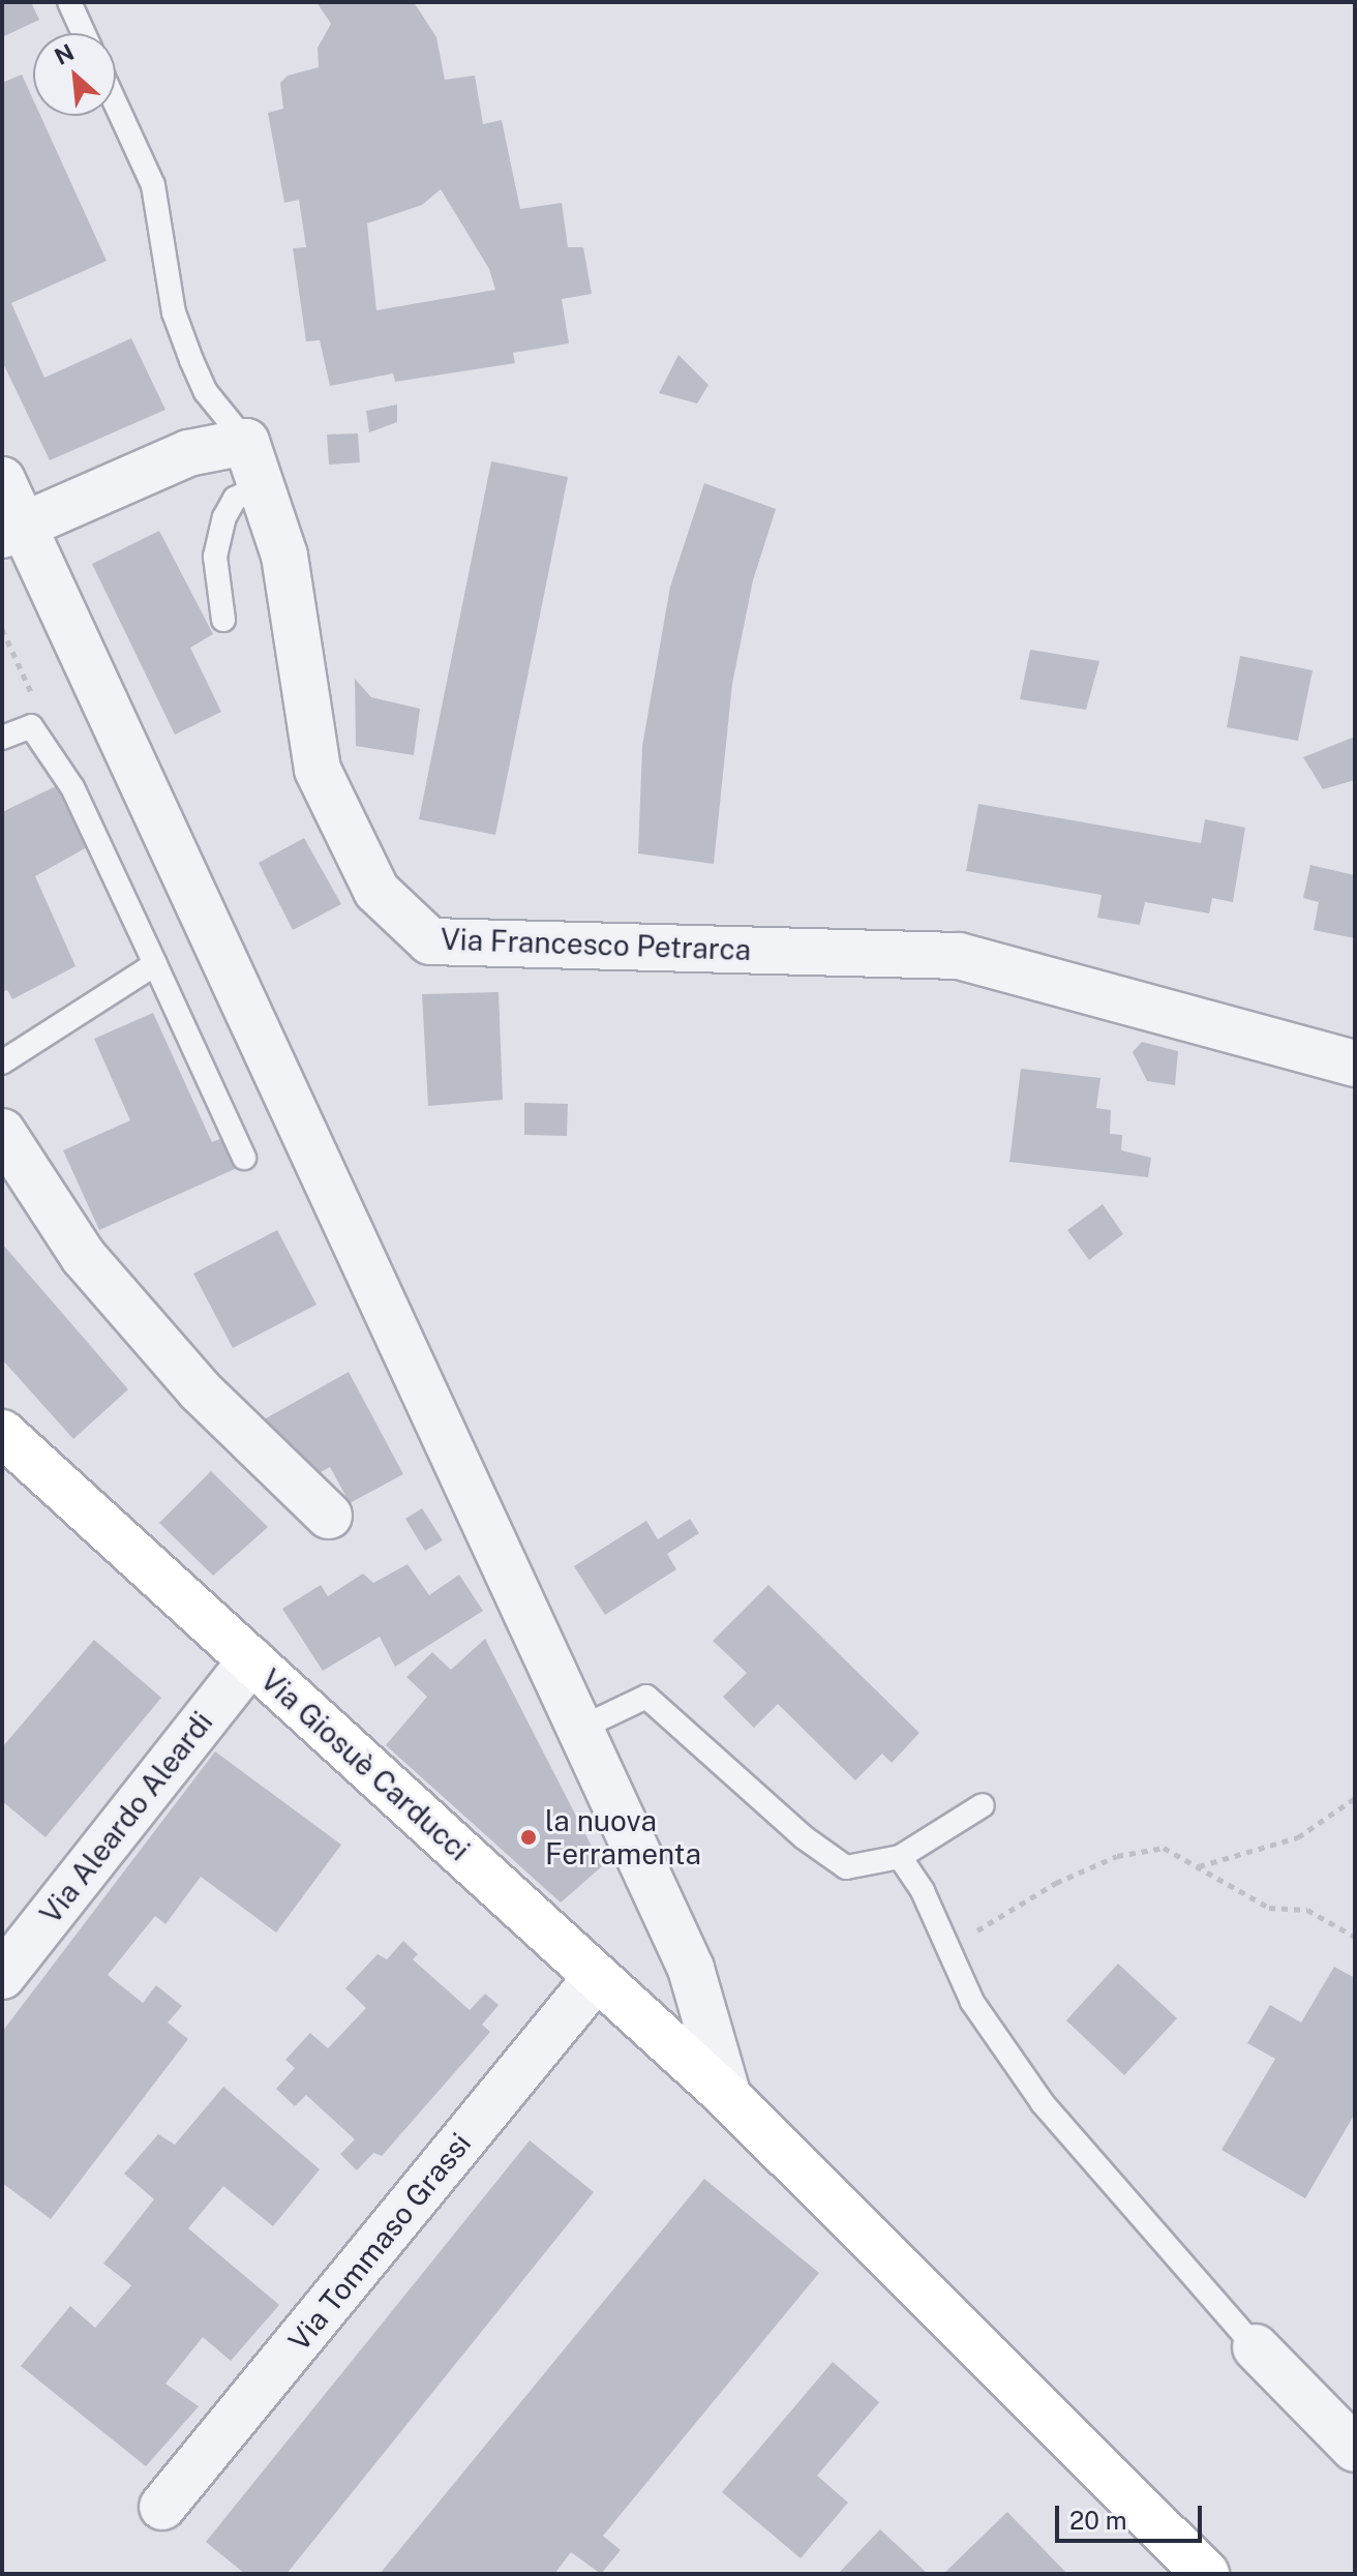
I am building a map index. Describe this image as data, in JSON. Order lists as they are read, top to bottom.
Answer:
{
  "streets": {
    "street": [
      "Via Francesco Petrarca",
      "Via Giosuè Carducci",
      "Via Aleardo Aleardi",
      "Via Tommaso Grassi"
    ]
  },
  "crossings": [
    ["Via Giosuè Carducci", "Via Aleardo Aleardi"],
    ["Via Giosuè Carducci", "Via Tommaso Grassi"]
  ],
  "places": ["la nuova Ferramenta"],
  "scale_bar": "20 m",
  "north": "top left"
}
